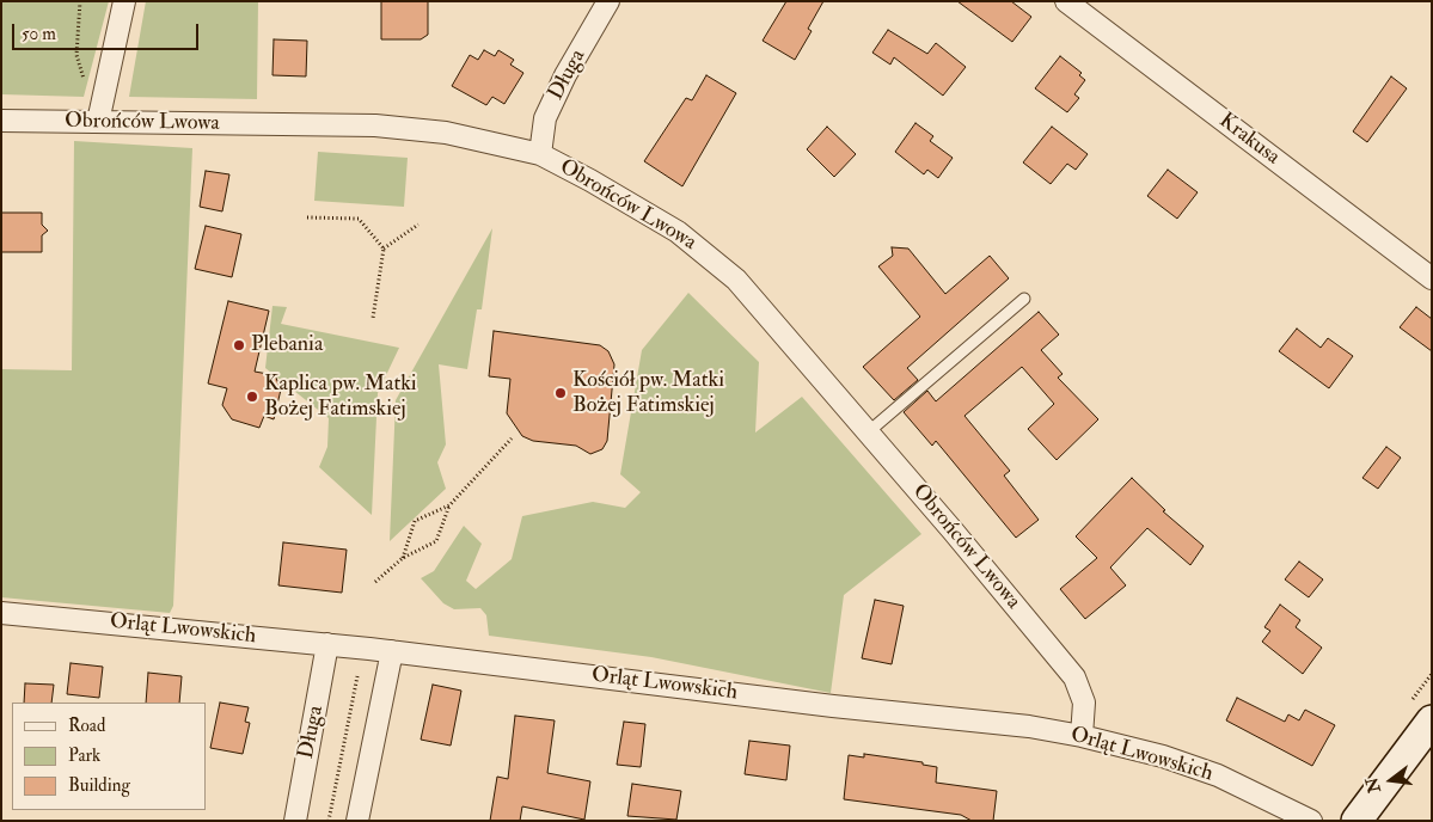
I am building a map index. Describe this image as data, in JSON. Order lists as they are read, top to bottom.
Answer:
{
  "streets": {
    "street": [
      "Długa",
      "Obrońców Lwowa",
      "Krakusa",
      "Orląt Lwowskich"
    ]
  },
  "crossings": [
    ["Długa", "Obrońców Lwowa"],
    ["Długa", "Orląt Lwowskich"],
    ["Obrońców Lwowa", "Orląt Lwowskich"]
  ],
  "places": ["Plebania", "Kościół pw. Matki Bożej Fatimskiej", "Kaplica pw. Matki Bożej Fatimskiej"],
  "legend": ["Road", "Park", "Building"],
  "scale_bar": "50 m",
  "north": "left"
}
